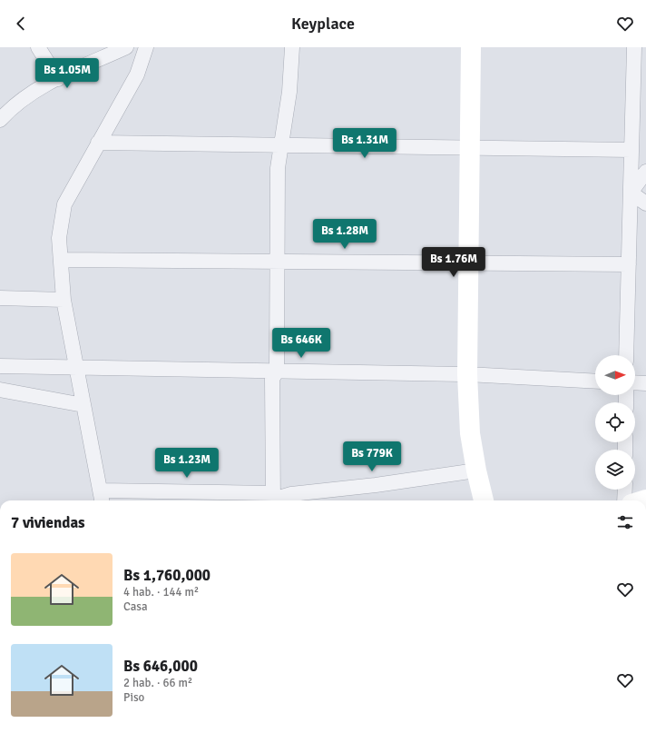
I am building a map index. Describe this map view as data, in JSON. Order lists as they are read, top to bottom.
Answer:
{
  "north": "right",
  "page": {
    "header": "Keyplace",
    "price": [
      "Bs 1.05M",
      "Bs 1.31M",
      "Bs 1.28M",
      "Bs 1.76M",
      "Bs 646K",
      "Bs 779K",
      "Bs 1.23M"
    ],
    "heading": "7 viviendas",
    "list": [
      {
        "name": "Bs 1,760,000",
        "note": "4 hab. · 144 m² · Casa"
      },
      {
        "name": "Bs 646,000",
        "note": "2 hab. · 66 m² · Piso"
      }
    ]
  }
}
